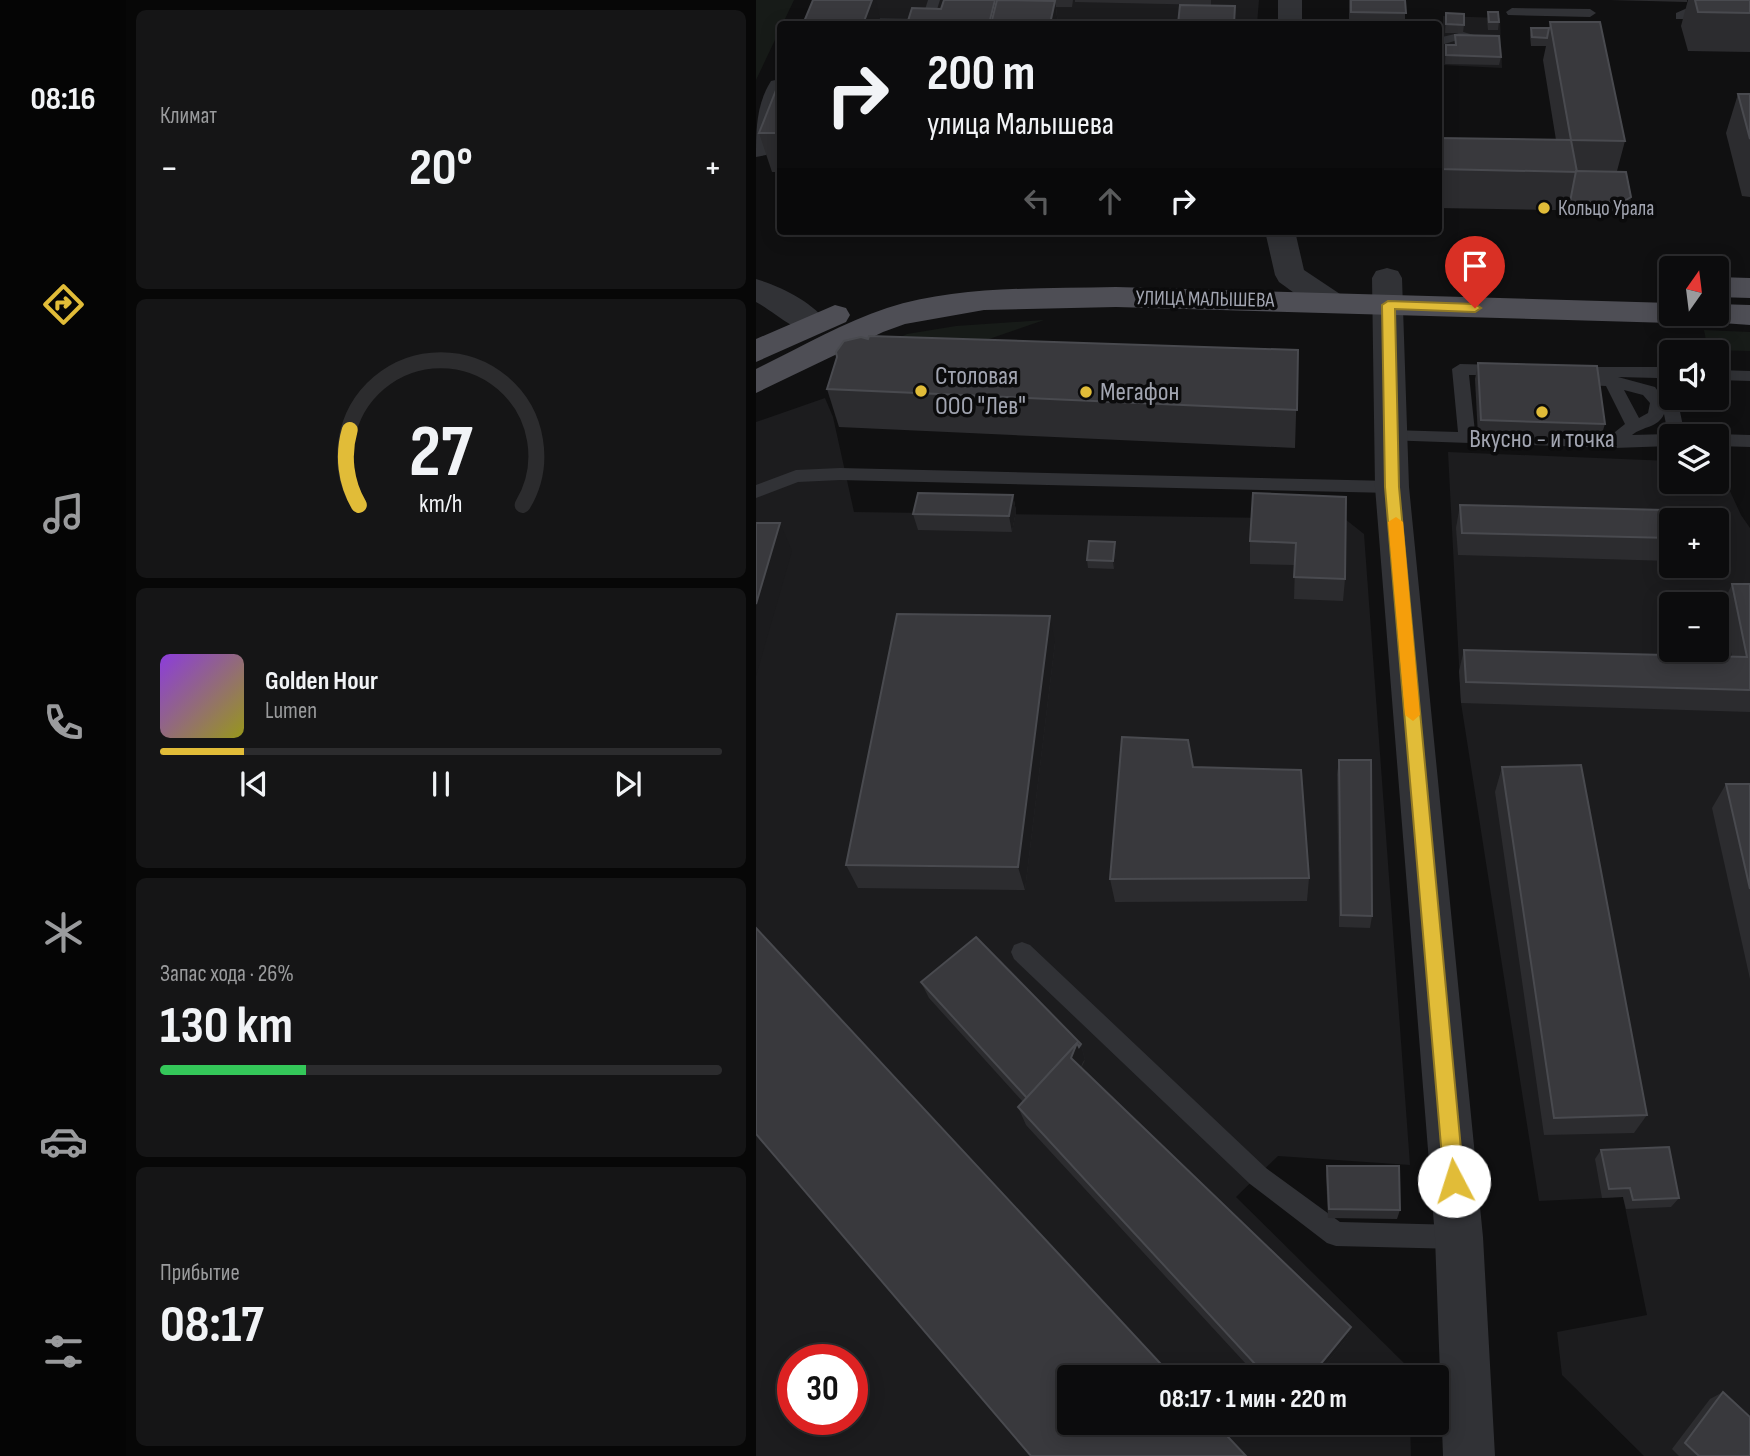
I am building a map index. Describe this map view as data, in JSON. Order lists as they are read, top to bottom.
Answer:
{
  "streets": {
    "main road": ["УЛИЦА МАЛЫШЕВА"]
  },
  "places": [
    "Кольцо Урала",
    "Столовая ООО \"Лев\"",
    "Мегафон",
    "Вкусно - и точка"
  ],
  "north": "top",
  "page": {
    "tabs": "08:16",
    "tile": [
      "Климат",
      ["Запас хода · 26%", "130 km"],
      ["Прибытие", "08:17"]
    ],
    "turn": ["200 m", "улица Малышева"],
    "heat": ["−", "20°", "+"],
    "map_buttons": ["+", "−"],
    "song": ["Golden Hour", "Lumen"],
    "limit": "30",
    "trip": "08:17 · 1 мин · 220 m",
    "gauge": ["27", "km/h"]
  }
}
